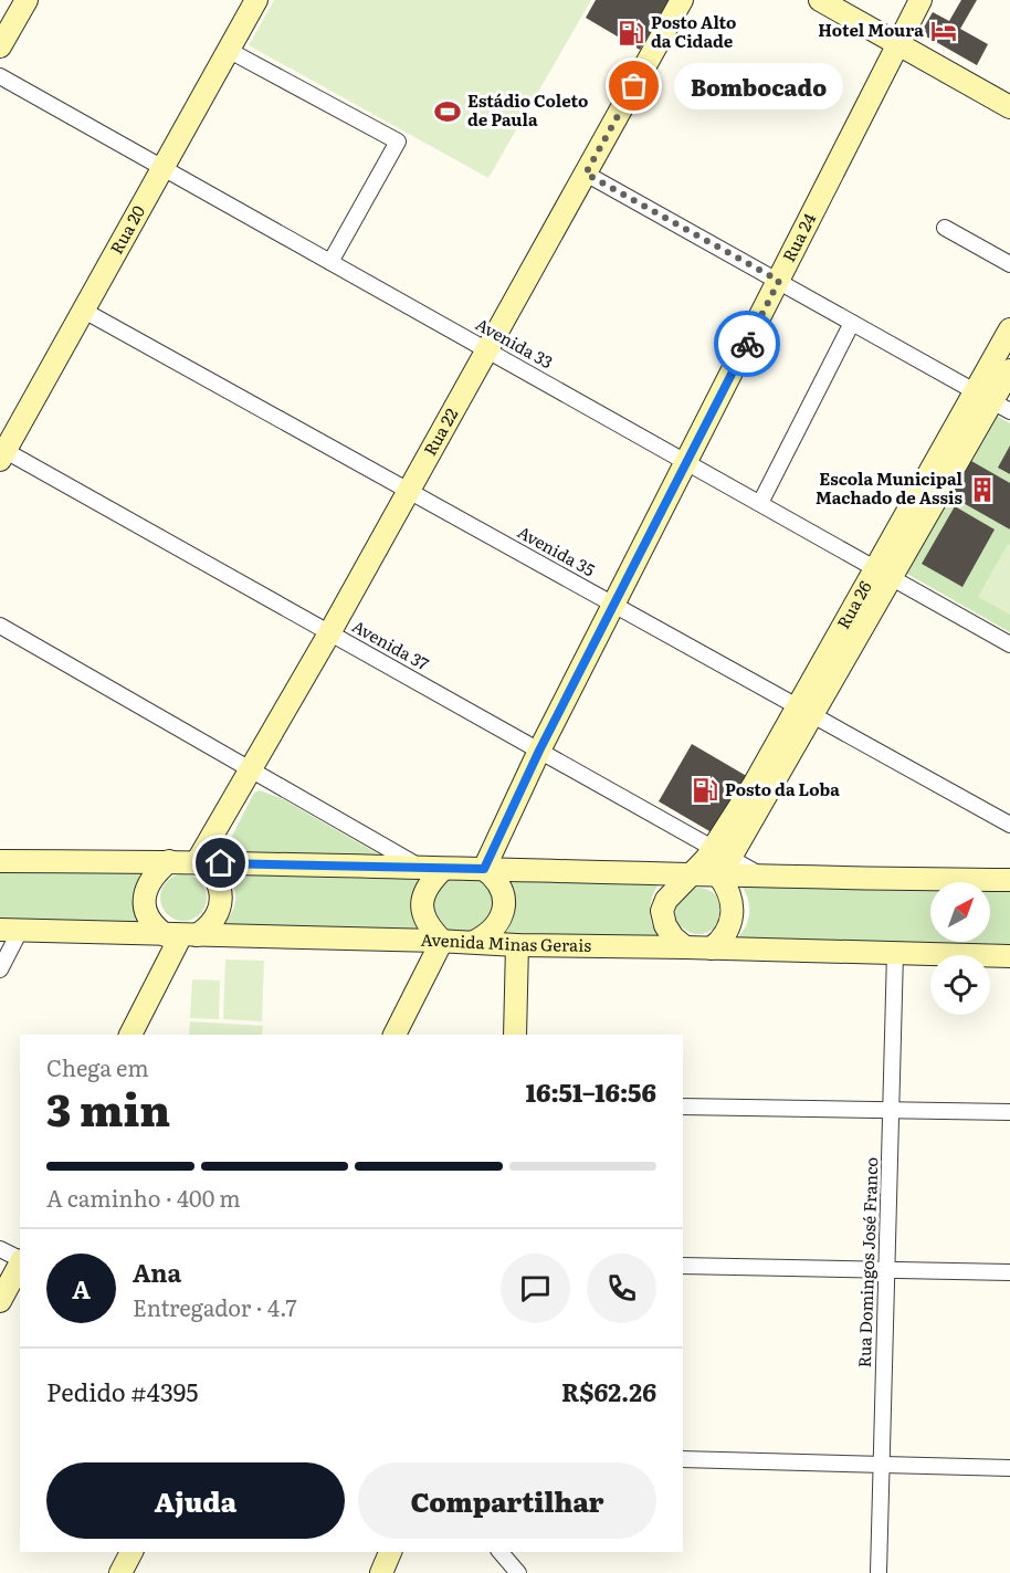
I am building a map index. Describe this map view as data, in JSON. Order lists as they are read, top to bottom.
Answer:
{
  "streets": {
    "street": [
      "Rua 20",
      "Rua 24",
      "Avenida 33",
      "Rua 22",
      "Avenida 35",
      "Rua 26",
      "Avenida 37",
      "Avenida Minas Gerais",
      "Rua Domingos José Franco"
    ]
  },
  "crossings": [
    ["Rua 20", "Avenida 33"],
    ["Rua 20", "Avenida 35"],
    ["Rua 20", "Avenida 37"],
    ["Rua 24", "Avenida 33"],
    ["Rua 24", "Avenida 35"],
    ["Rua 24", "Avenida 37"],
    ["Rua 24", "Avenida Minas Gerais"],
    ["Avenida 33", "Rua 22"],
    ["Avenida 33", "Rua 26"],
    ["Rua 22", "Avenida 35"],
    ["Rua 22", "Avenida 37"],
    ["Rua 22", "Avenida Minas Gerais"],
    ["Avenida 35", "Rua 26"],
    ["Rua 26", "Avenida 37"],
    ["Rua 26", "Avenida Minas Gerais"],
    ["Avenida Minas Gerais", "Rua Domingos José Franco"]
  ],
  "places": {
    "hotel": ["Hotel Moura"],
    "fuel station": ["Posto Alto da Cidade", "Posto da Loba"],
    "other": ["Bombocado"],
    "sports": ["Estádio Coleto de Paula"],
    "building": ["Escola Municipal Machado de Assis"]
  },
  "north": "top right",
  "page": {
    "bubble": "Bombocado",
    "heading": ["3 min", "Chega em", "16:51–16:56"],
    "panel": [
      "Ana",
      "Entregador · 4.7",
      "Pedido #4395",
      "R$62.26"
    ],
    "bar": "A caminho · 400 m",
    "round": "A",
    "buttons": ["Ajuda", "Compartilhar"]
  }
}
